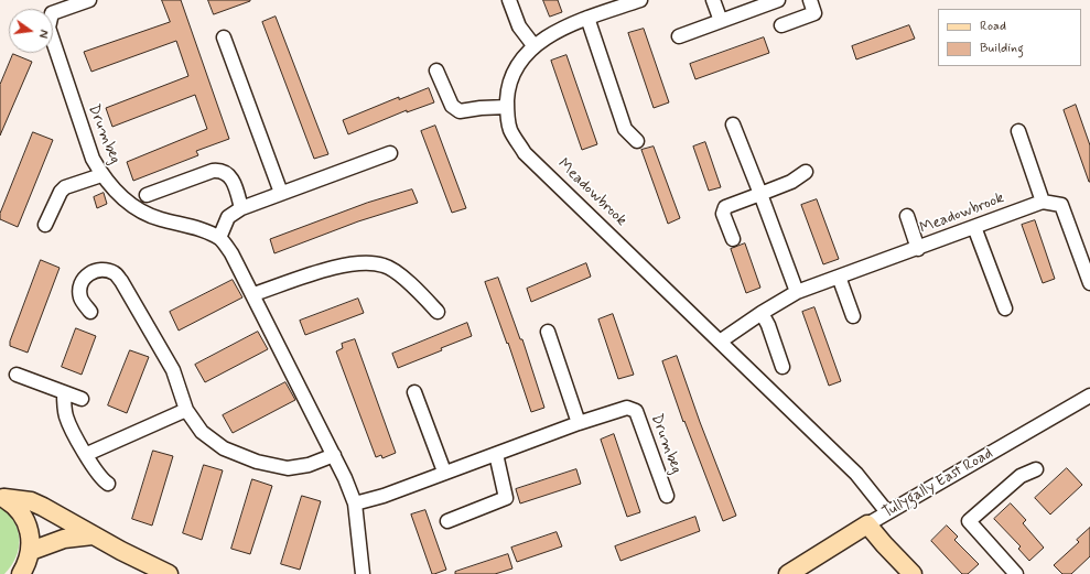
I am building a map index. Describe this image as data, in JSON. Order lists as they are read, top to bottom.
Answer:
{
  "streets": {
    "main road": ["Tullygally East Road"],
    "street": ["Drumbeg", "Meadowbrook"]
  },
  "crossings": [
    ["Meadowbrook", "Tullygally East Road"]
  ],
  "legend": ["Road", "Building"],
  "north": "right"
}
